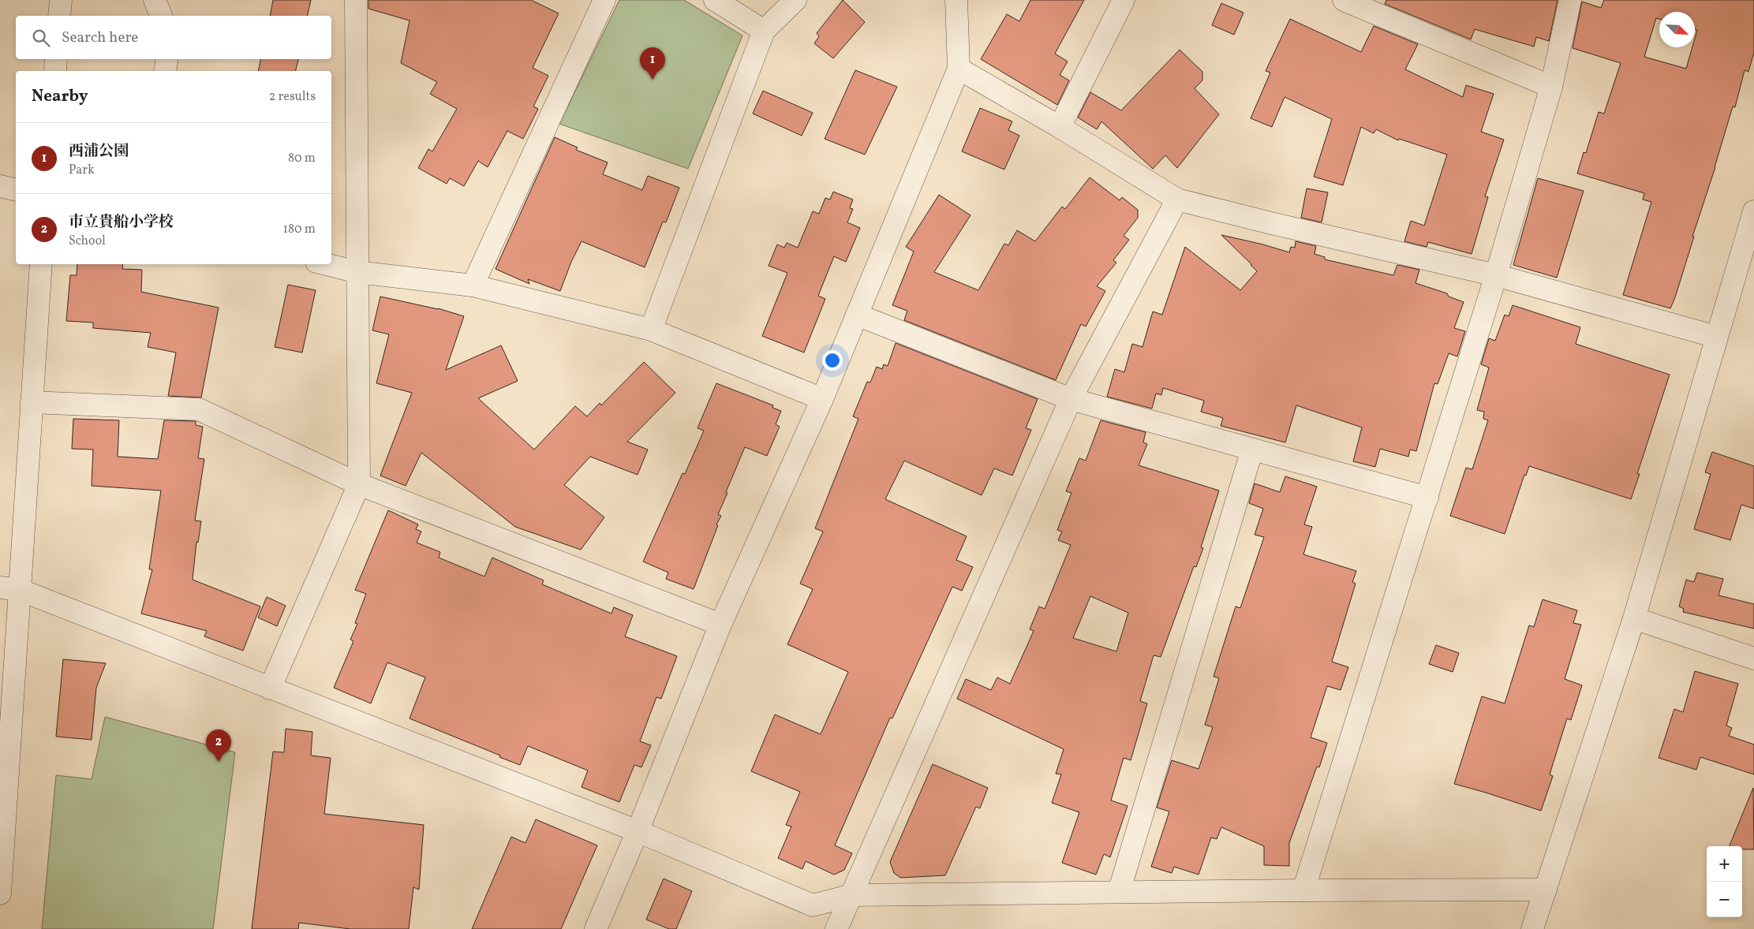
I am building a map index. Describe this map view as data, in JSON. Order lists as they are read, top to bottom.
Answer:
{
  "north": "bottom right",
  "page": {
    "search": "Search here",
    "pins": ["1", "2"],
    "heading": ["Nearby", "2 results"],
    "list": [
      {
        "mark": "1",
        "name": "西浦公園",
        "note": "Park",
        "value": "80 m"
      },
      {
        "mark": "2",
        "name": "市立貴船小学校",
        "note": "School",
        "value": "180 m"
      }
    ],
    "map_buttons": ["+", "−"]
  }
}
